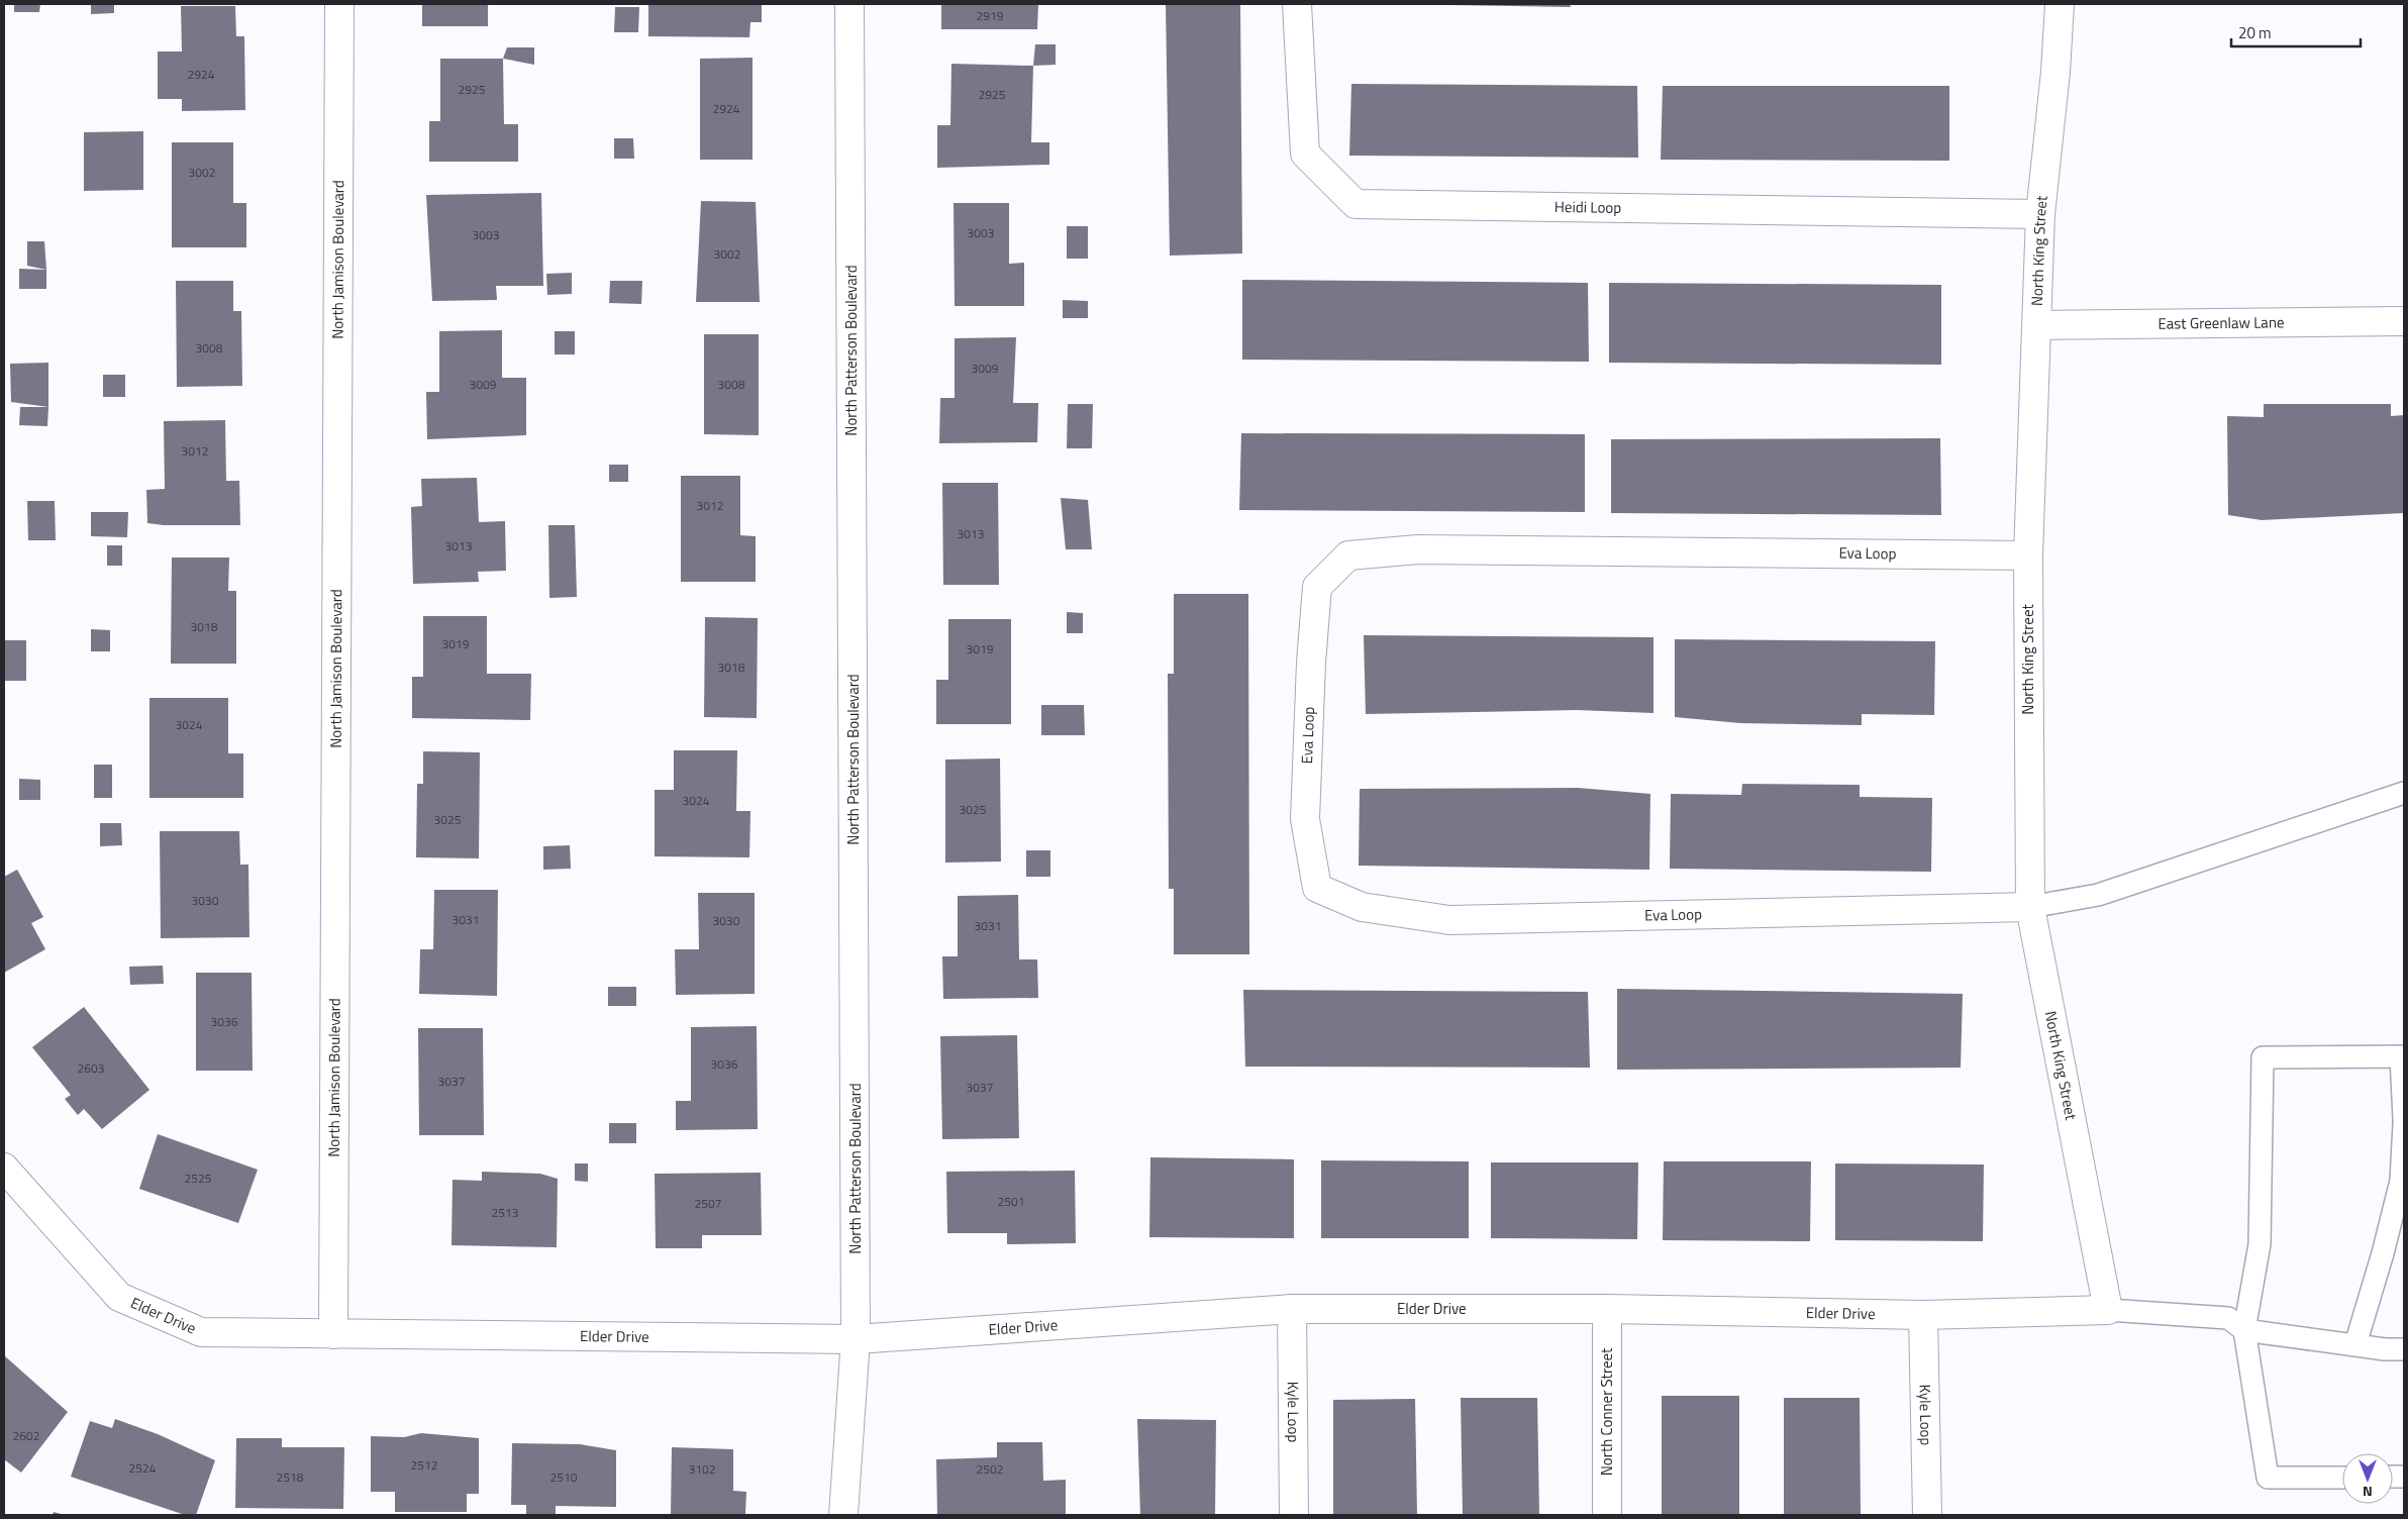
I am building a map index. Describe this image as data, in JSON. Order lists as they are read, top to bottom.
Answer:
{
  "streets": {
    "street": [
      "Heidi Loop",
      "North King Street",
      "North Jamison Boulevard",
      "East Greenlaw Lane",
      "North Patterson Boulevard",
      "Eva Loop",
      "Elder Drive",
      "Kyle Loop",
      "North Conner Street"
    ]
  },
  "crossings": [
    ["Heidi Loop", "North King Street"],
    ["North King Street", "East Greenlaw Lane"],
    ["North King Street", "Eva Loop"],
    ["North King Street", "Elder Drive"],
    ["North Jamison Boulevard", "Elder Drive"],
    ["North Patterson Boulevard", "Elder Drive"],
    ["Elder Drive", "Kyle Loop"],
    ["Elder Drive", "North Conner Street"]
  ],
  "house_numbers": [
    "2919",
    "2924",
    "2925",
    "2925",
    "2924",
    "3002",
    "3003",
    "3003",
    "3002",
    "3008",
    "3009",
    "3009",
    "3008",
    "3012",
    "3012",
    "3013",
    "3013",
    "3018",
    "3019",
    "3019",
    "3018",
    "3024",
    "3024",
    "3025",
    "3025",
    "3030",
    "3031",
    "3030",
    "3031",
    "3036",
    "3036",
    "2603",
    "3037",
    "3037",
    "2525",
    "2501",
    "2507",
    "2513",
    "2602",
    "2512",
    "2524",
    "3102",
    "2502",
    "2518",
    "2510"
  ],
  "scale_bar": "20 m",
  "north": "bottom"
}
